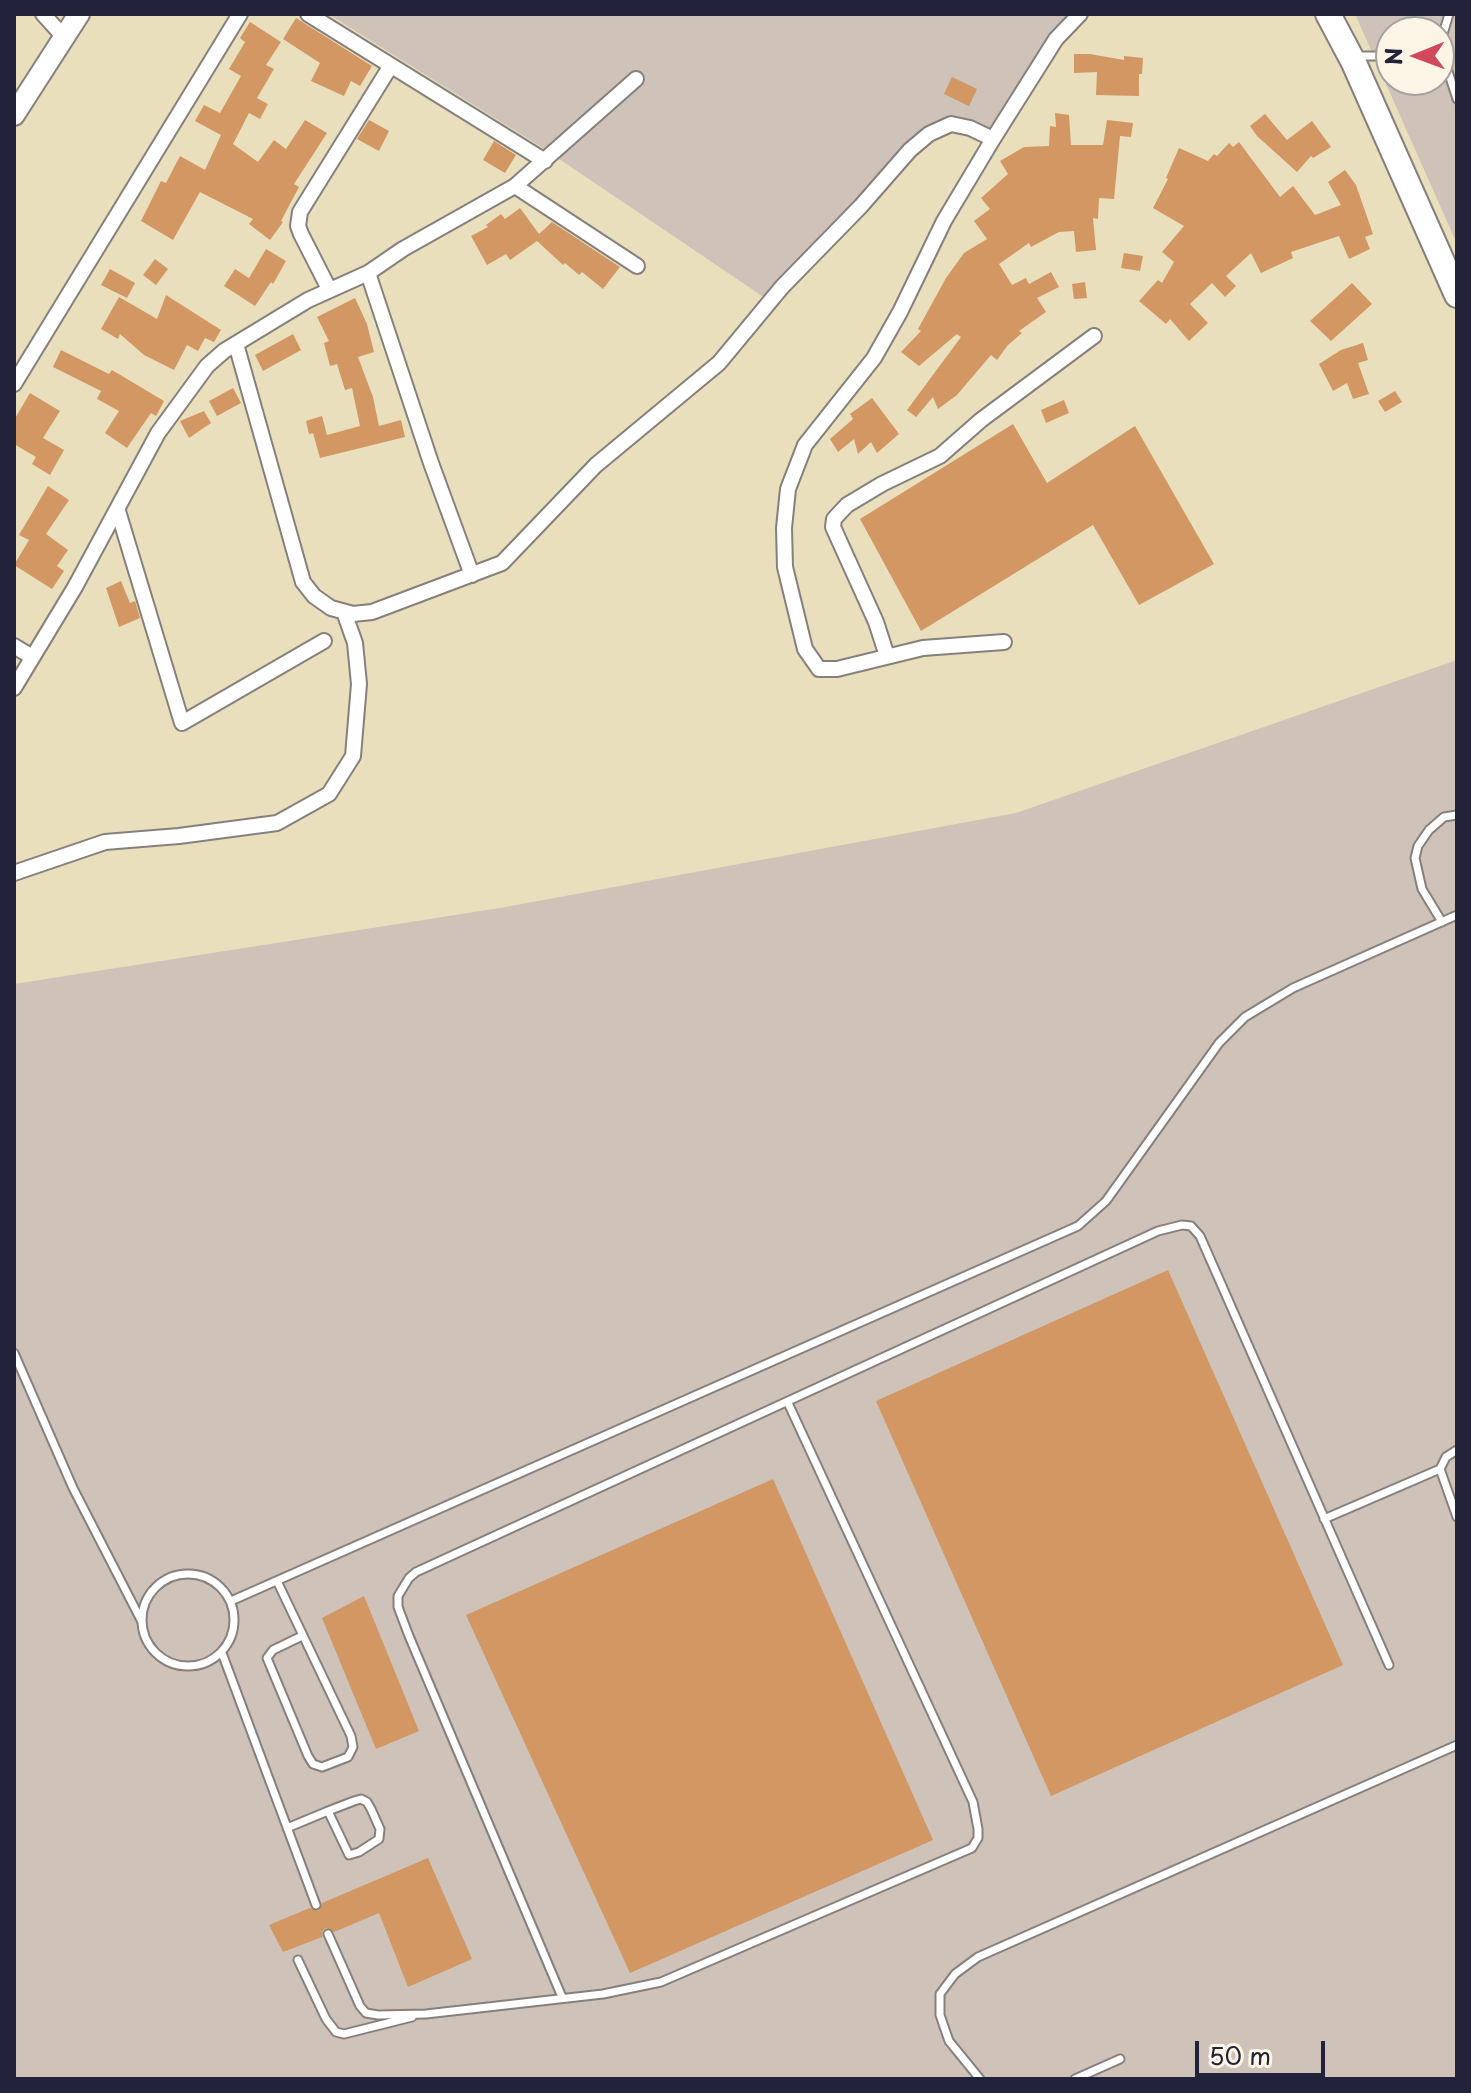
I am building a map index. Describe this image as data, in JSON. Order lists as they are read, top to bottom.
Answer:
{
  "scale_bar": "50 m",
  "north": "left"
}
